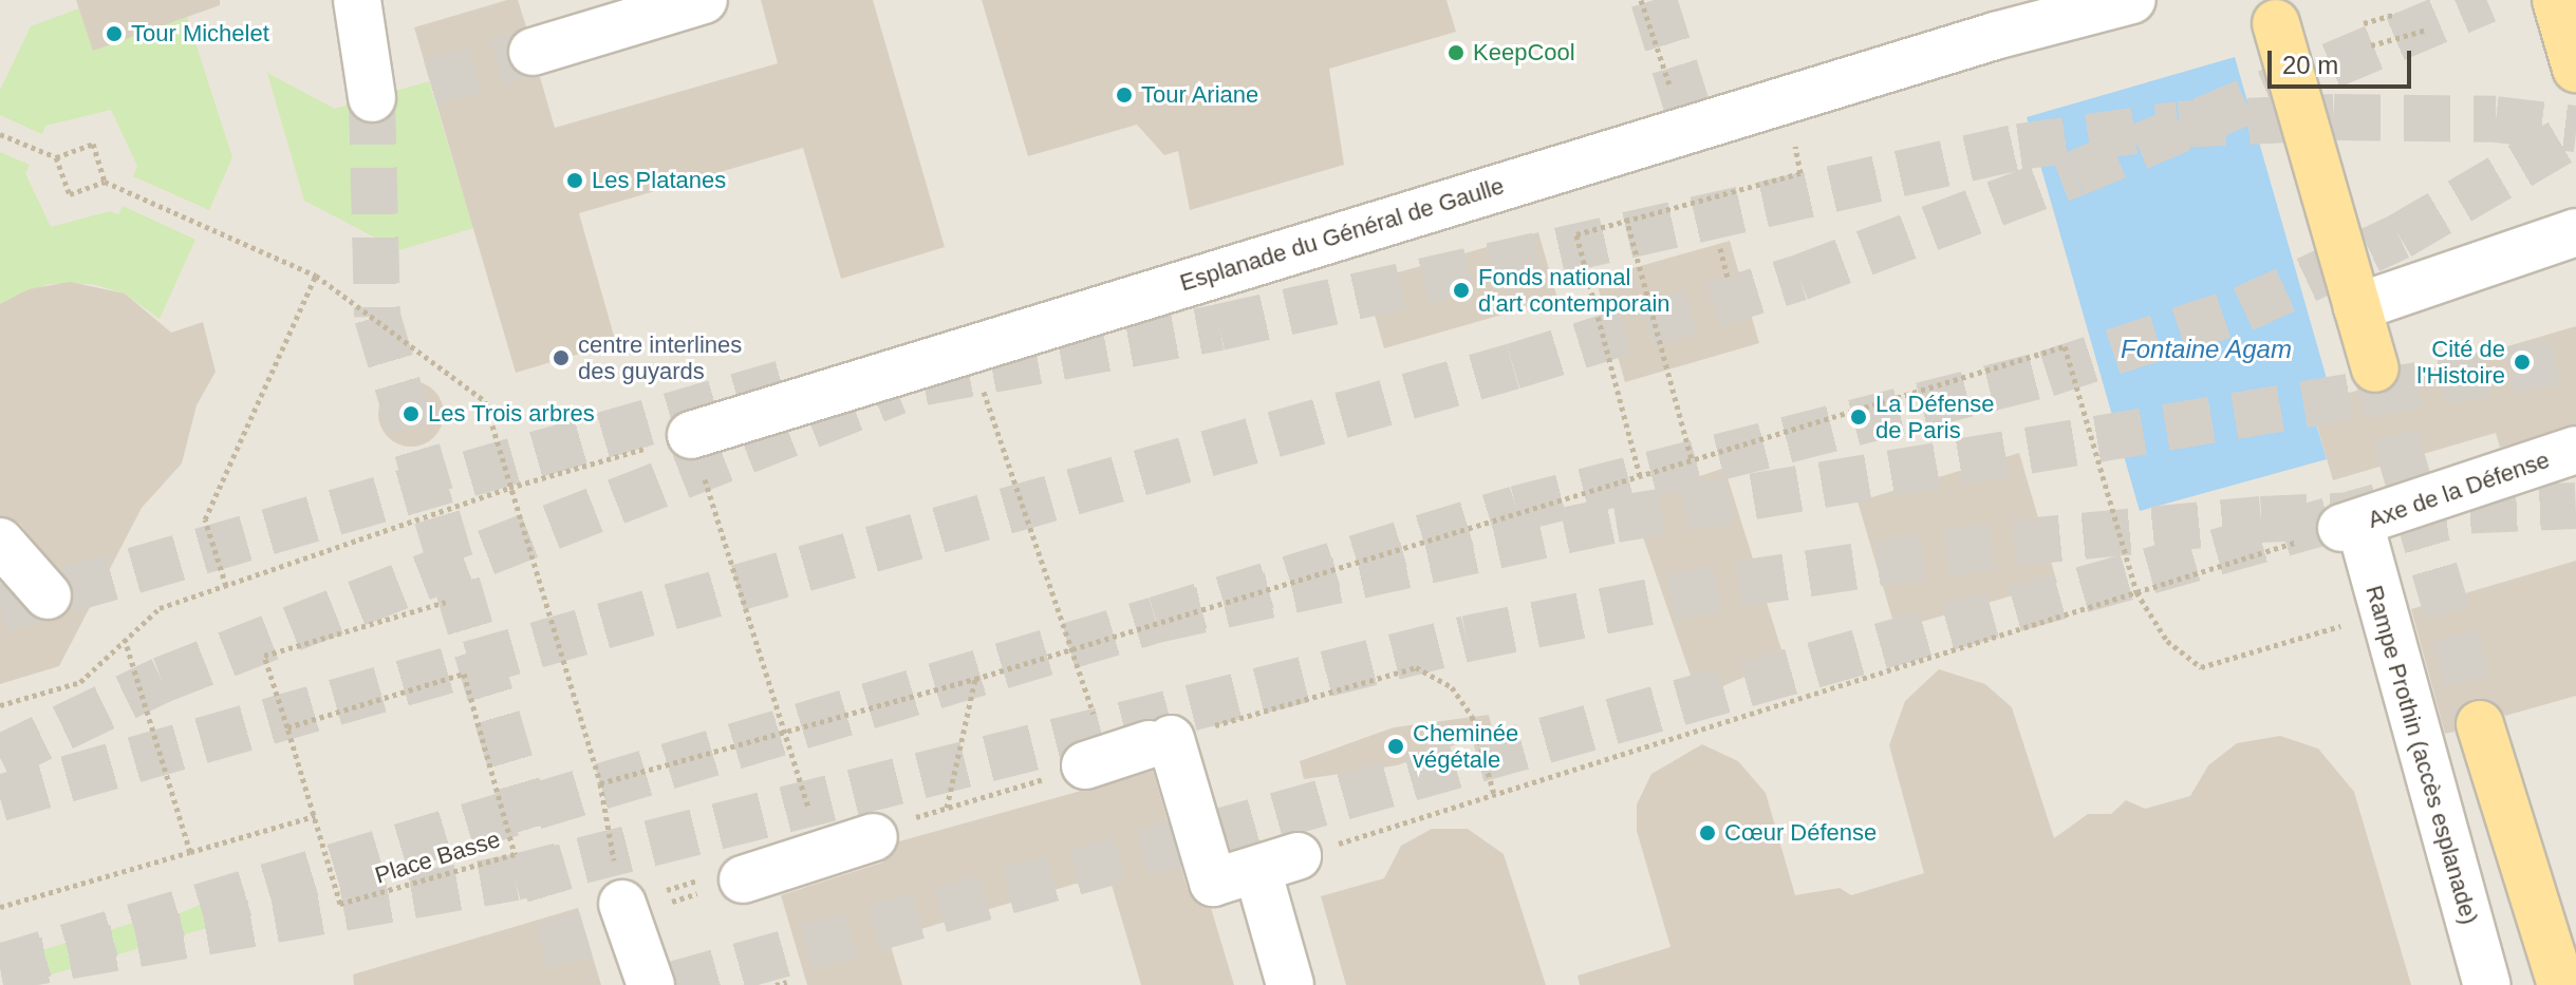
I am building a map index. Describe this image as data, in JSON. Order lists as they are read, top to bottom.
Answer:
{
  "streets": {
    "street": ["Esplanade du Général de Gaulle", "Axe de la Défense", "Rampe Prothin (accès esplanade)"],
    "path": ["Place Basse"]
  },
  "crossings": [
    ["Axe de la Défense", "Rampe Prothin (accès esplanade)"]
  ],
  "water": ["Fontaine Agam"],
  "places": [
    "Tour Michelet",
    "KeepCool",
    "Tour Ariane",
    "Les Platanes",
    "Fonds national d'art contemporain",
    "centre interlines des guyards",
    "Cité de l'Histoire",
    "Les Trois arbres",
    "La Défense de Paris",
    "Cheminée végétale",
    "Cœur Défense"
  ],
  "scale_bar": "20 m"
}
